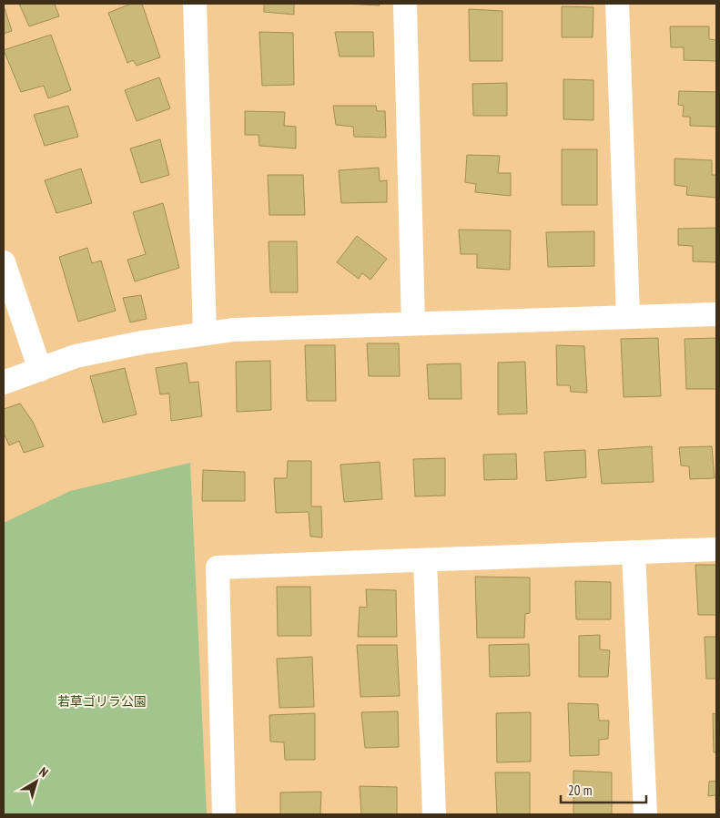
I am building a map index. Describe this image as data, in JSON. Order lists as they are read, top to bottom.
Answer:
{
  "parks": ["若草ゴリラ公園"],
  "scale_bar": "20 m",
  "north": "top right"
}
